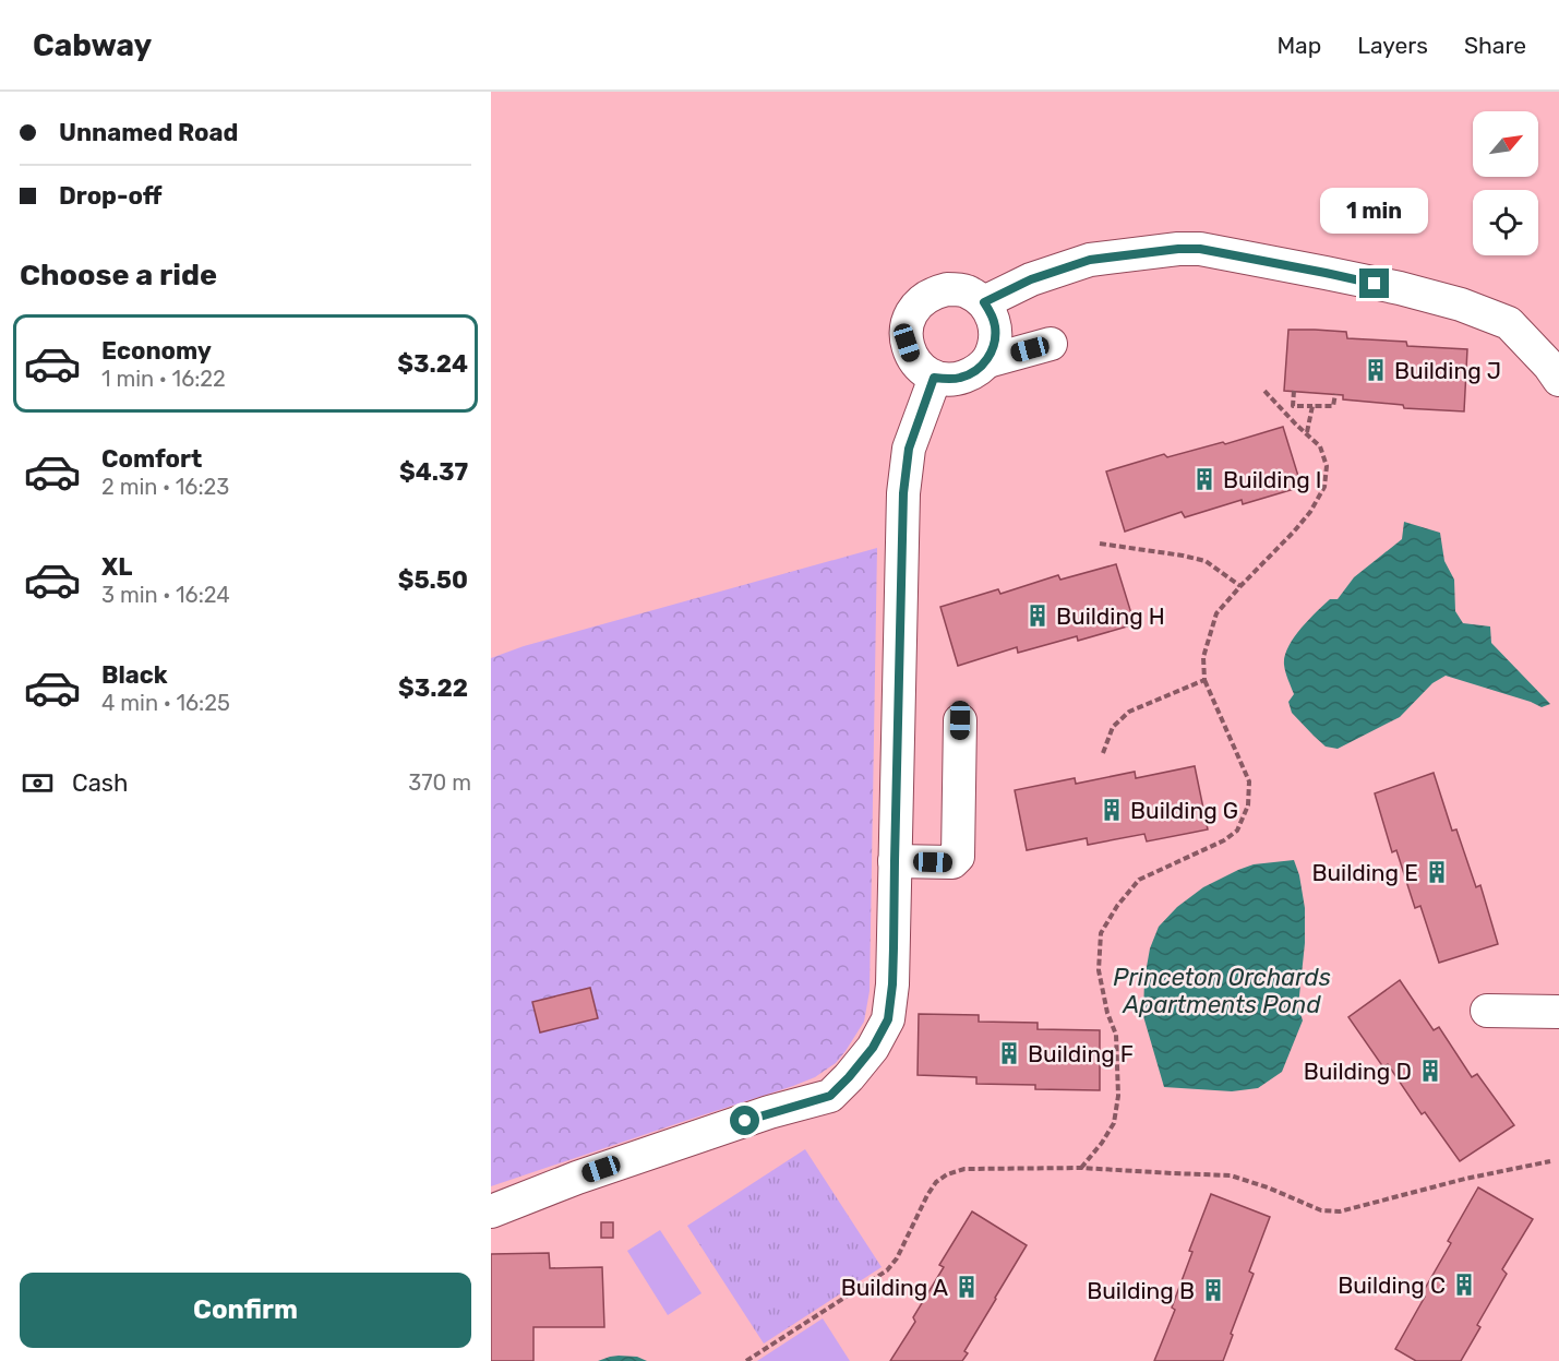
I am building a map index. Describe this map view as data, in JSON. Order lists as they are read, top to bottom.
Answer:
{
  "water": ["Princeton Orchards Apartments Pond"],
  "places": {
    "building": [
      "Building J",
      "Building I",
      "Building H",
      "Building G",
      "Building E",
      "Building F",
      "Building D",
      "Building C",
      "Building A",
      "Building B"
    ]
  },
  "north": "top right",
  "page": {
    "header": "Cabway",
    "nav": ["Map", "Layers", "Share"],
    "banner": ["Unnamed Road", "Drop-off"],
    "bubble": "1 min",
    "heading": "Choose a ride",
    "list": [
      {
        "name": "Economy",
        "note": "1 min · 16:22",
        "value": "$3.24"
      },
      {
        "name": "Comfort",
        "note": "2 min · 16:23",
        "value": "$4.37"
      },
      {
        "name": "XL",
        "note": "3 min · 16:24",
        "value": "$5.50"
      },
      {
        "name": "Black",
        "note": "4 min · 16:25",
        "value": "$3.22"
      }
    ],
    "pay": ["Cash", "370 m"],
    "buttons": "Confirm"
  }
}
